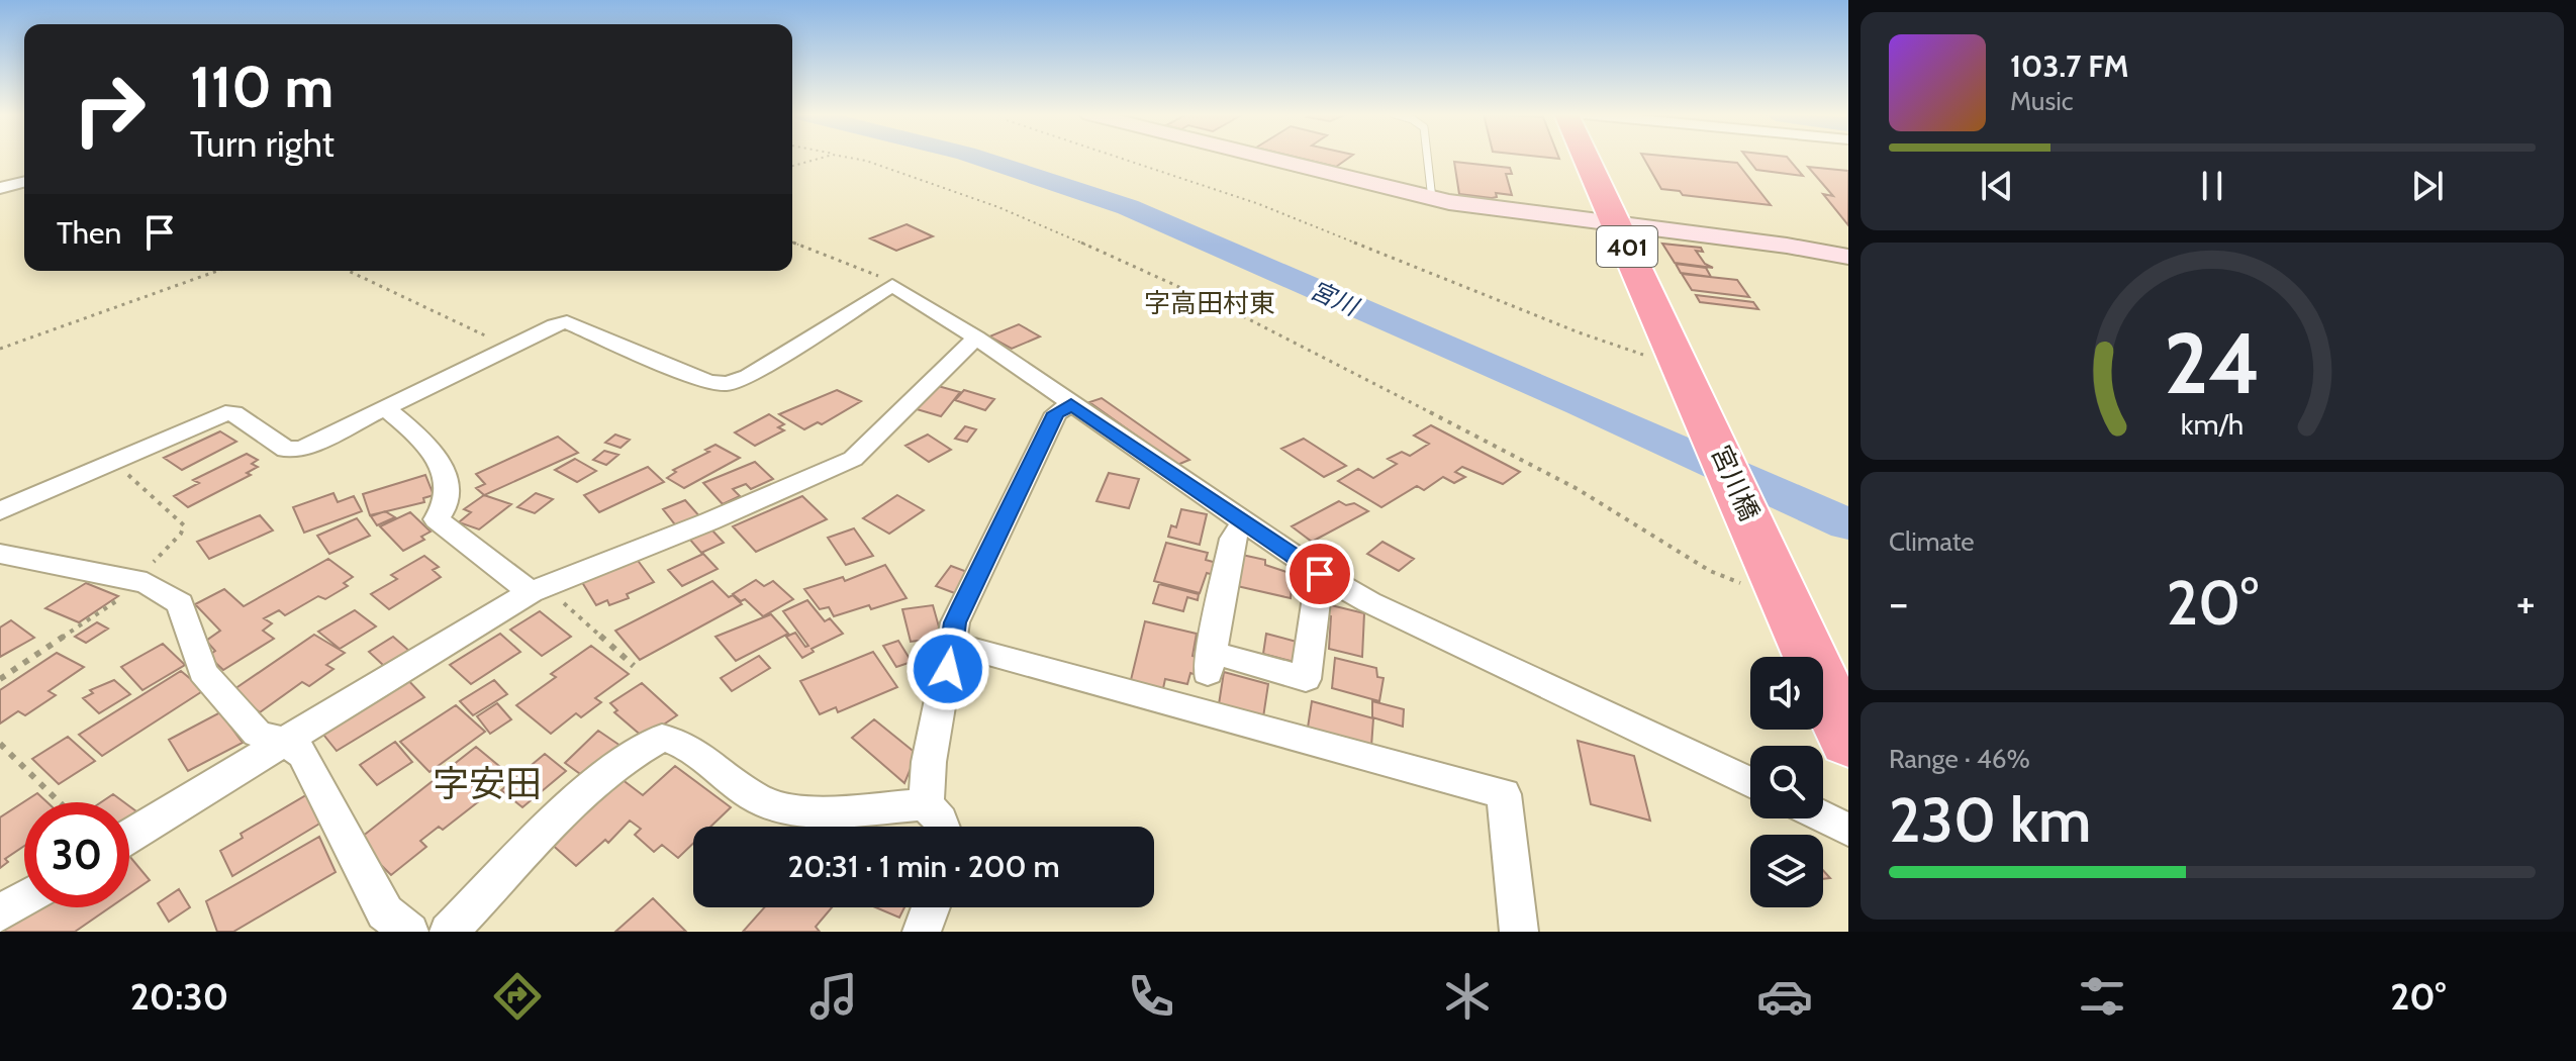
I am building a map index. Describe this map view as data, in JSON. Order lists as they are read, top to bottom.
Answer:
{
  "streets": {
    "highway": ["401", "宮川橋"]
  },
  "crossings": [
    ["401", "宮川橋"]
  ],
  "districts": ["字高田村東", "字安田"],
  "water": ["宮川"],
  "page": {
    "turn": ["110 m", "Turn right"],
    "song": ["103.7 FM", "Music"],
    "then": "Then",
    "tile": [
      "Climate",
      ["Range · 46%", "230 km"]
    ],
    "heat": ["−", "20°", "+"],
    "limit": "30",
    "trip": "20:31 · 1 min · 200 m",
    "tabs": ["20:30", "20°"],
    "gauge": ["24", "km/h"]
  }
}
